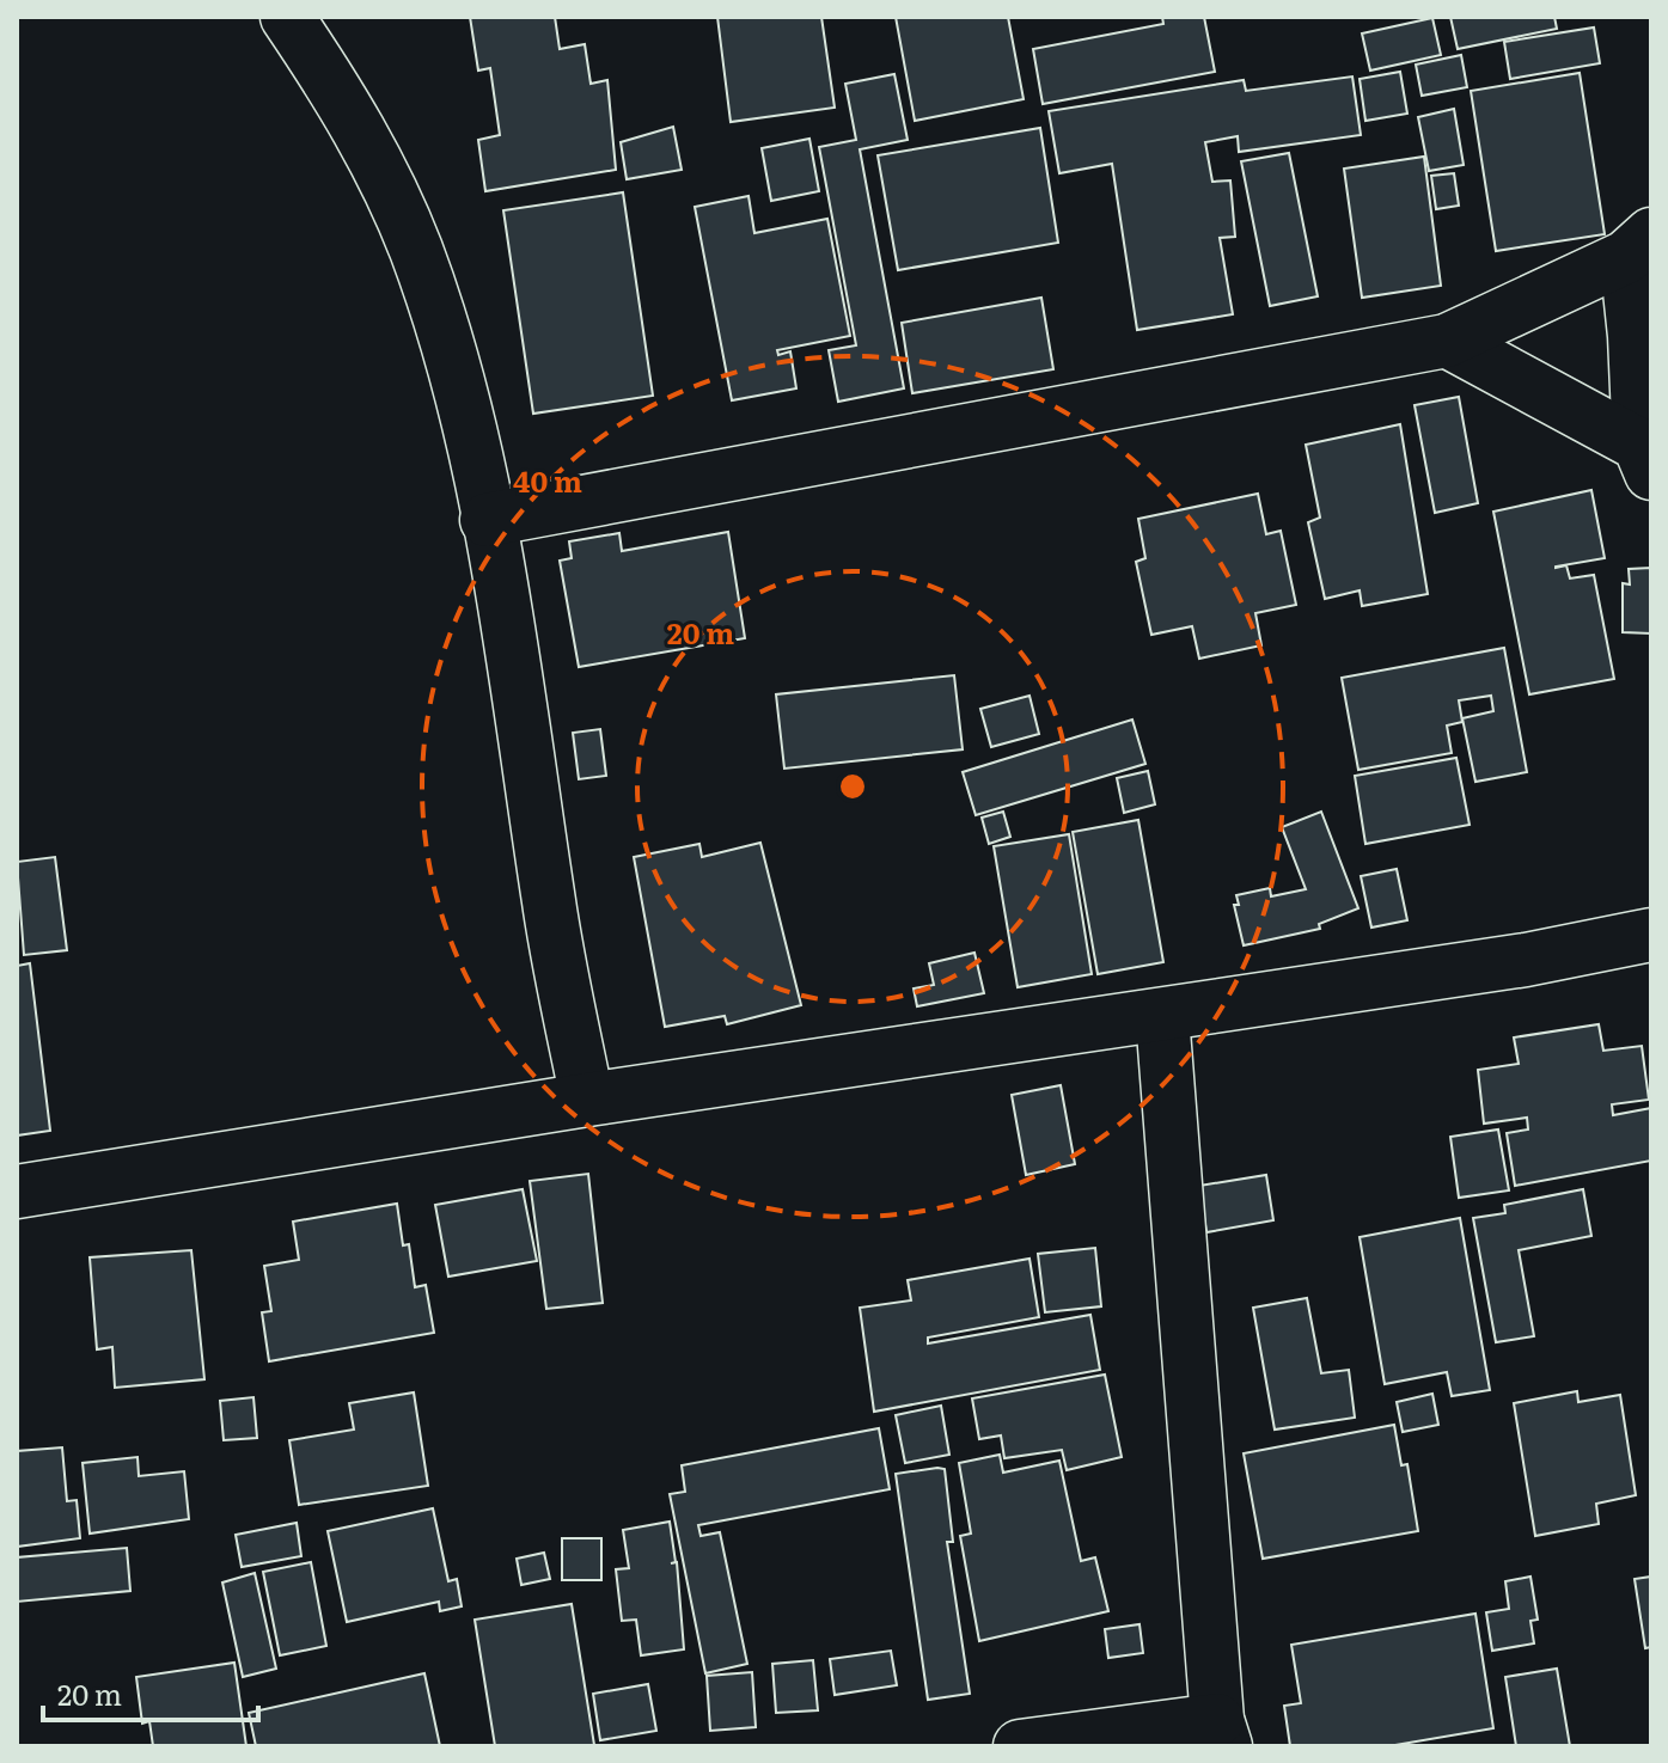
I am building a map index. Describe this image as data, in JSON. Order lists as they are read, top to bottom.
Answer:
{
  "scale_bar": "20 m",
  "rings": ["40 m", "20 m"]
}
